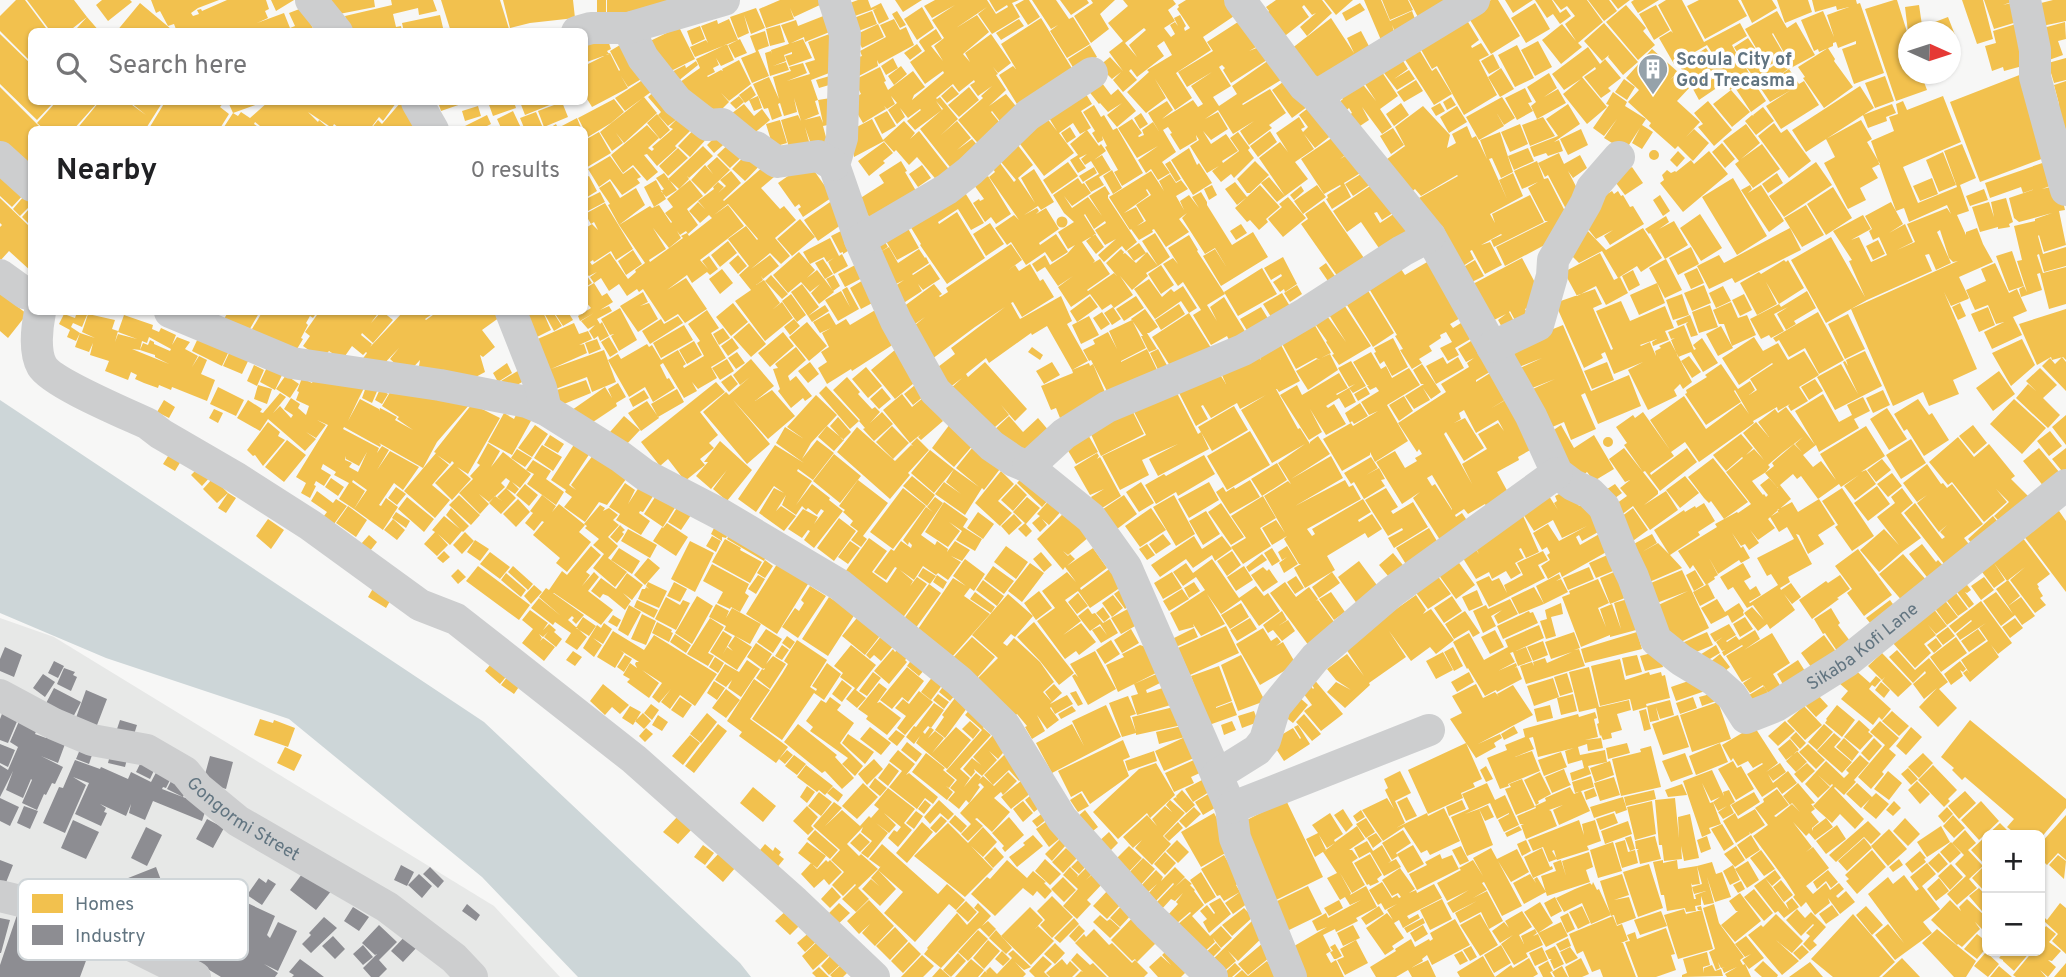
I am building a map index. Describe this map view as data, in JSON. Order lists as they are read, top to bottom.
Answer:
{
  "streets": {
    "street": ["Sikaba Kofi Lane", "Gongormi Street"]
  },
  "places": {
    "building": ["Scoula City of God Trecasma"]
  },
  "legend": ["Homes", "Industry"],
  "north": "right",
  "page": {
    "search": "Search here",
    "heading": ["Nearby", "0 results"],
    "map_buttons": ["+", "−"]
  }
}
